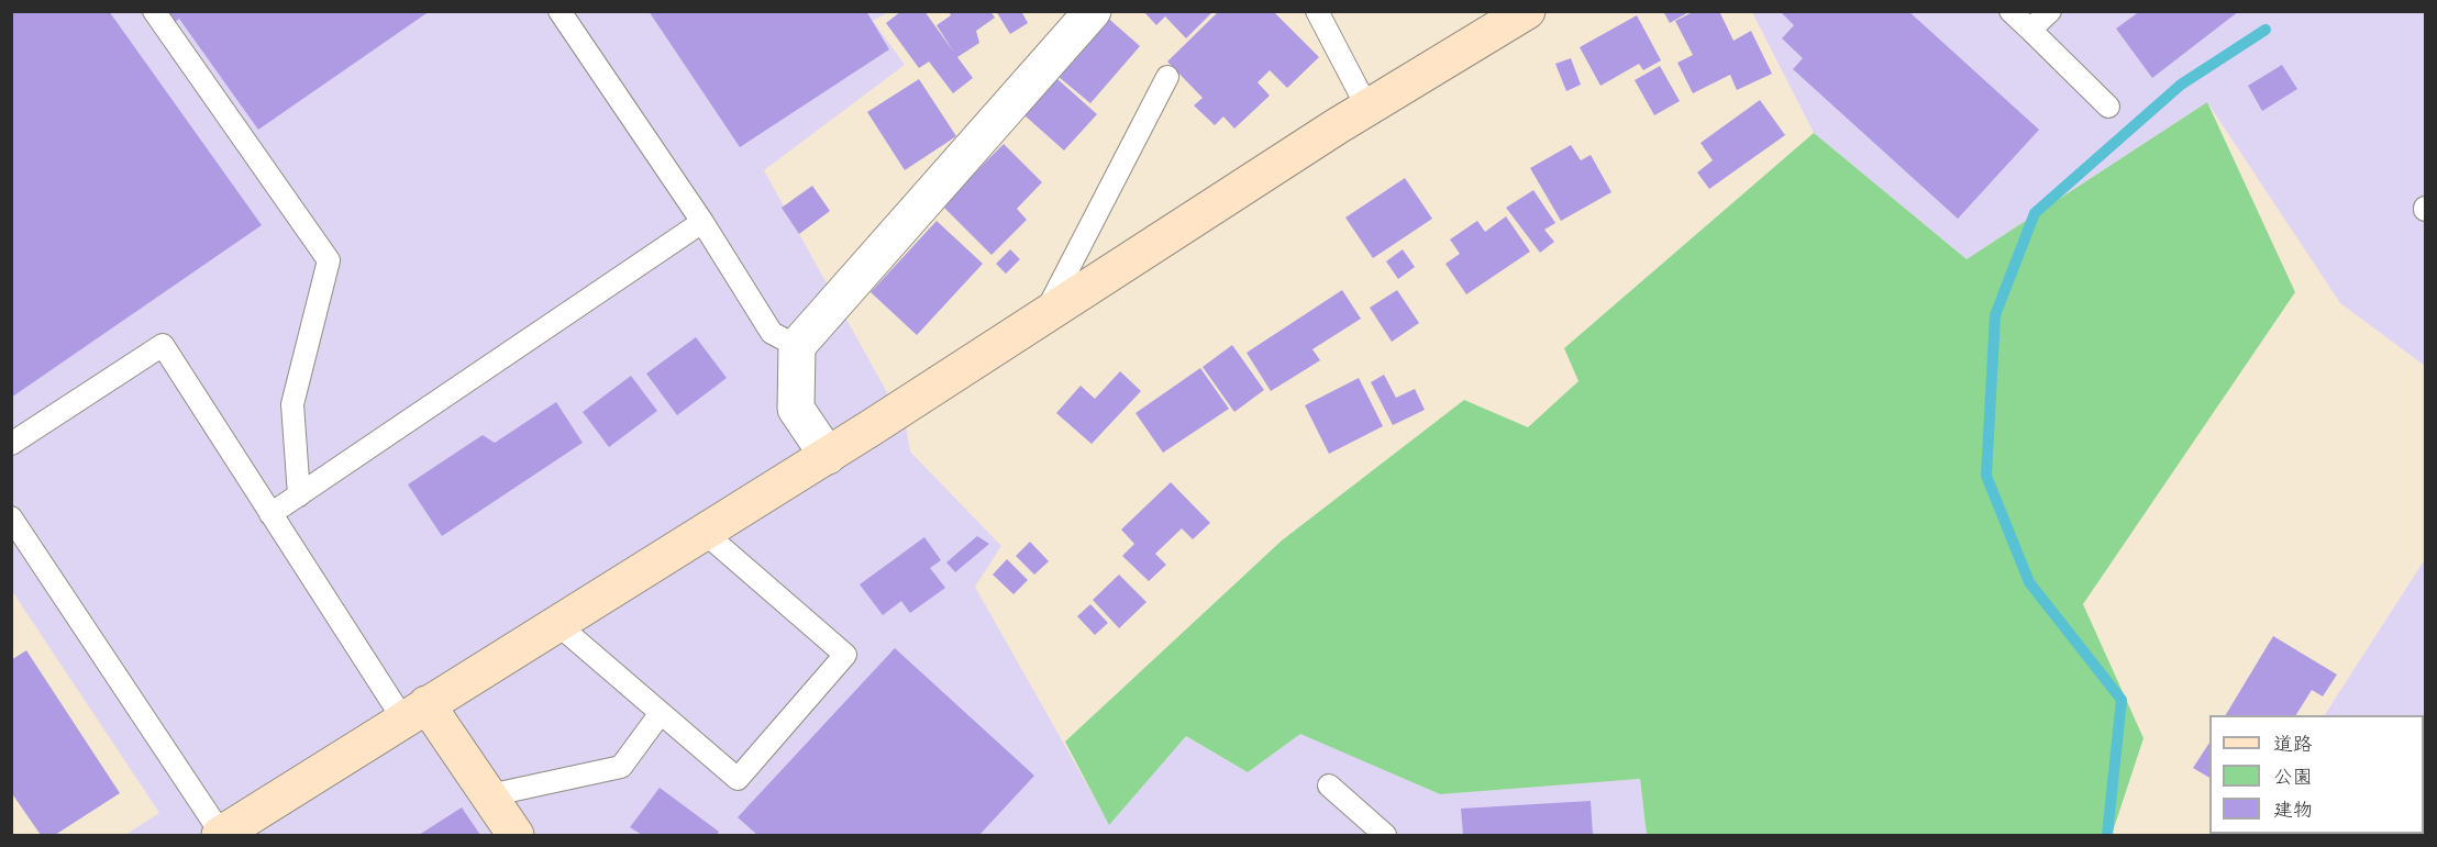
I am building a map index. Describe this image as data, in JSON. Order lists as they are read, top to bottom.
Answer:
{
  "legend": ["道路", "公園", "建物"]
}
